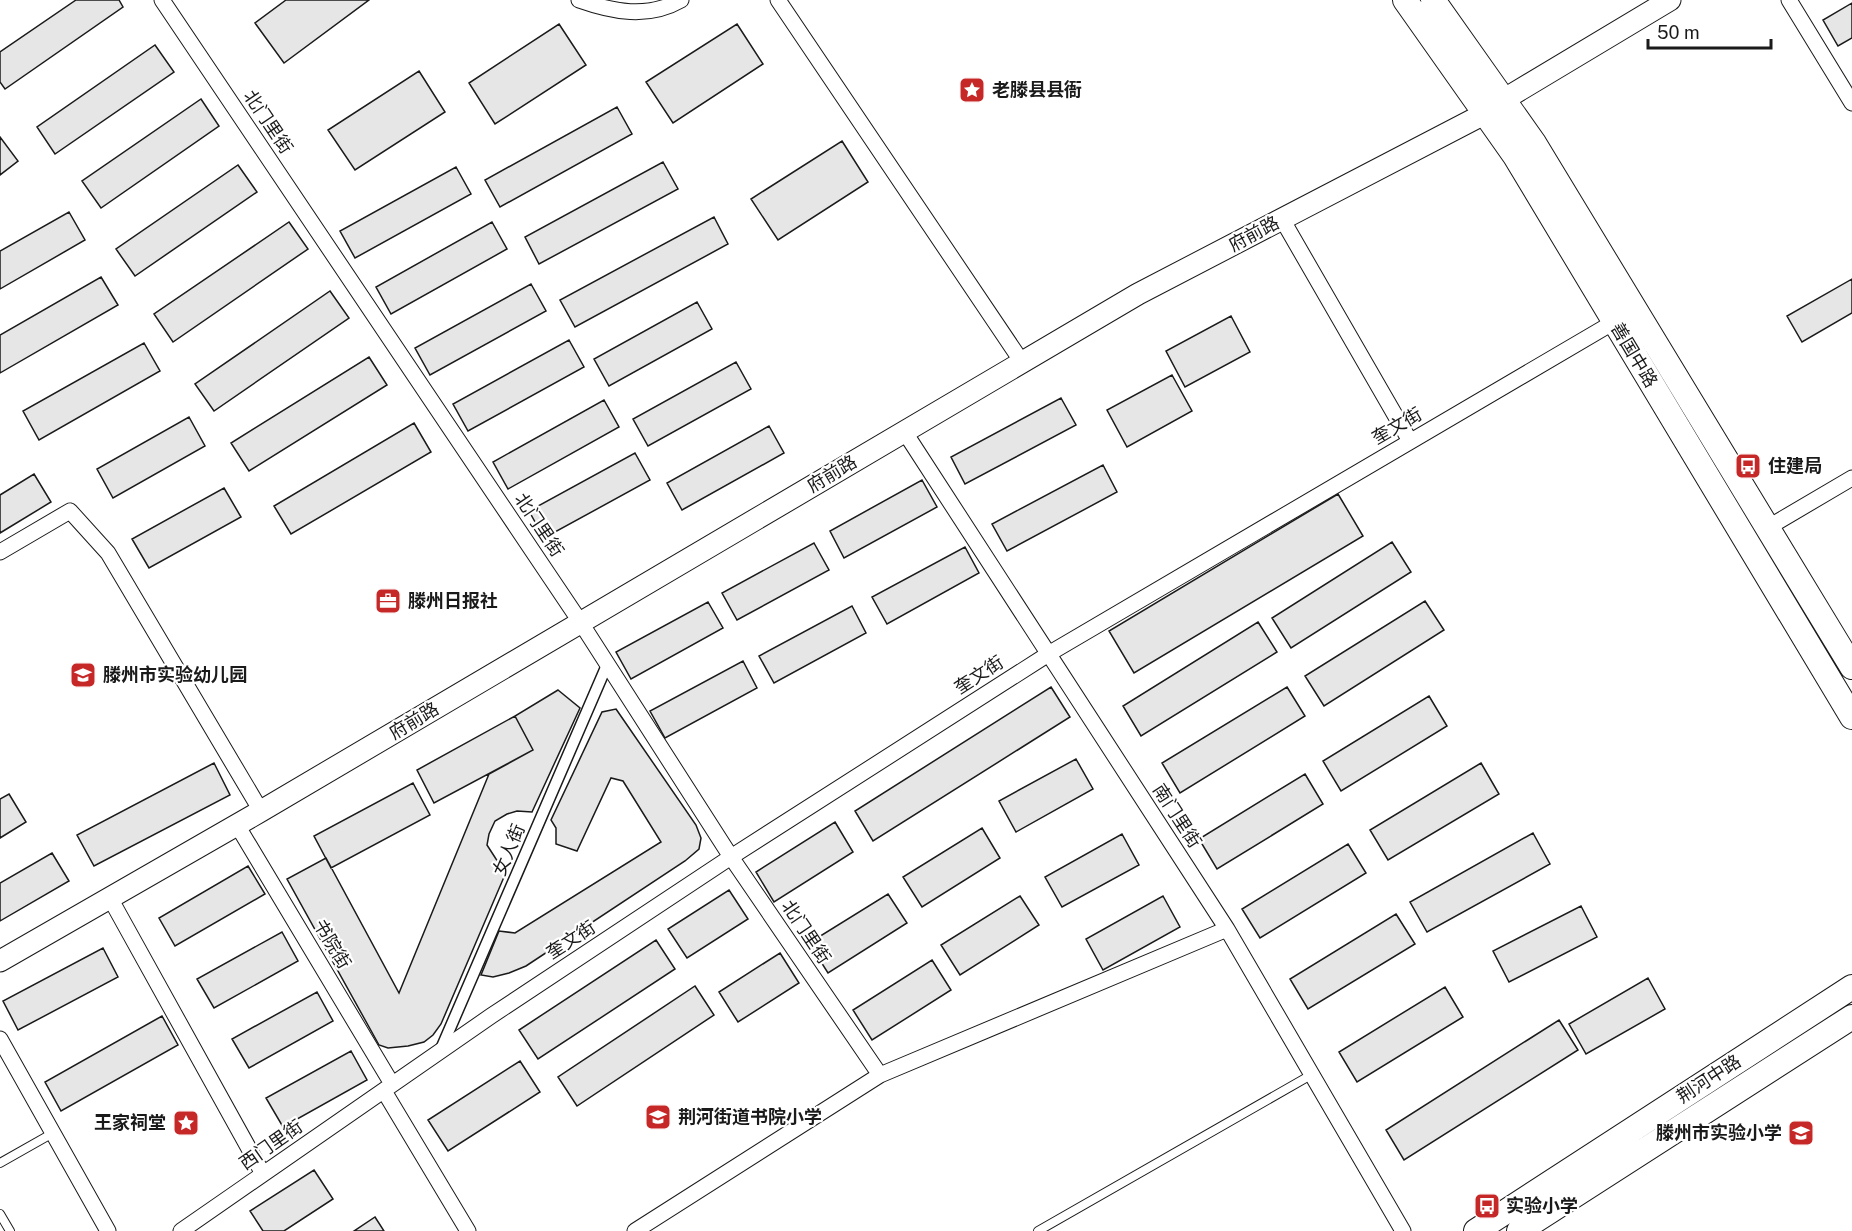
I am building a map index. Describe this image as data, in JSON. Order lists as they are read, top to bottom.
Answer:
{
  "streets": {
    "main road": ["府前路", "善国中路", "荆河中路"],
    "street": [
      "北门里街",
      "奎文街",
      "南门里街",
      "女人街",
      "书院街",
      "西门里街"
    ]
  },
  "crossings": [
    ["北门里街", "府前路"],
    ["北门里街", "奎文街"],
    ["北门里街", "女人街"],
    ["府前路", "善国中路"],
    ["府前路", "南门里街"],
    ["府前路", "书院街"],
    ["善国中路", "奎文街"],
    ["奎文街", "南门里街"],
    ["奎文街", "女人街"],
    ["奎文街", "书院街"],
    ["奎文街", "西门里街"],
    ["书院街", "西门里街"]
  ],
  "places": {
    "place": ["老滕县县衙", "王家祠堂"],
    "bus stop": ["住建局", "实验小学"],
    "office": ["滕州日报社"],
    "school or university": ["滕州市实验幼儿园", "荆河街道书院小学", "滕州市实验小学"]
  },
  "scale_bar": "50 m"
}
